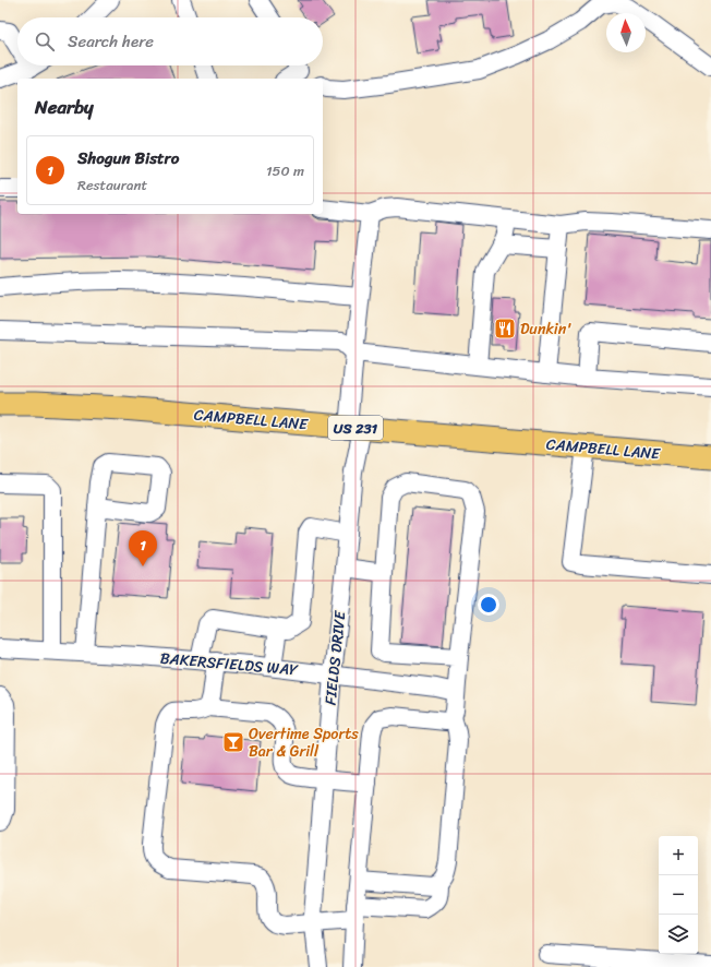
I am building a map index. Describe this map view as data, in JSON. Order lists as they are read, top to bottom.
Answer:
{
  "streets": {
    "main road": ["CAMPBELL LANE", "US 231"],
    "street": ["FIELDS DRIVE", "BAKERSFIELDS WAY"]
  },
  "crossings": [
    ["CAMPBELL LANE", "FIELDS DRIVE"],
    ["FIELDS DRIVE", "BAKERSFIELDS WAY"]
  ],
  "places": {
    "restaurant": ["Dunkin'"],
    "bar": ["Overtime Sports Bar & Grill"]
  },
  "north": "top",
  "page": {
    "search": "Search here",
    "heading": "Nearby",
    "list": [
      {
        "mark": "1",
        "name": "Shogun Bistro",
        "note": "Restaurant",
        "value": "150 m"
      }
    ],
    "pins": "1",
    "map_buttons": ["+", "−"]
  }
}
